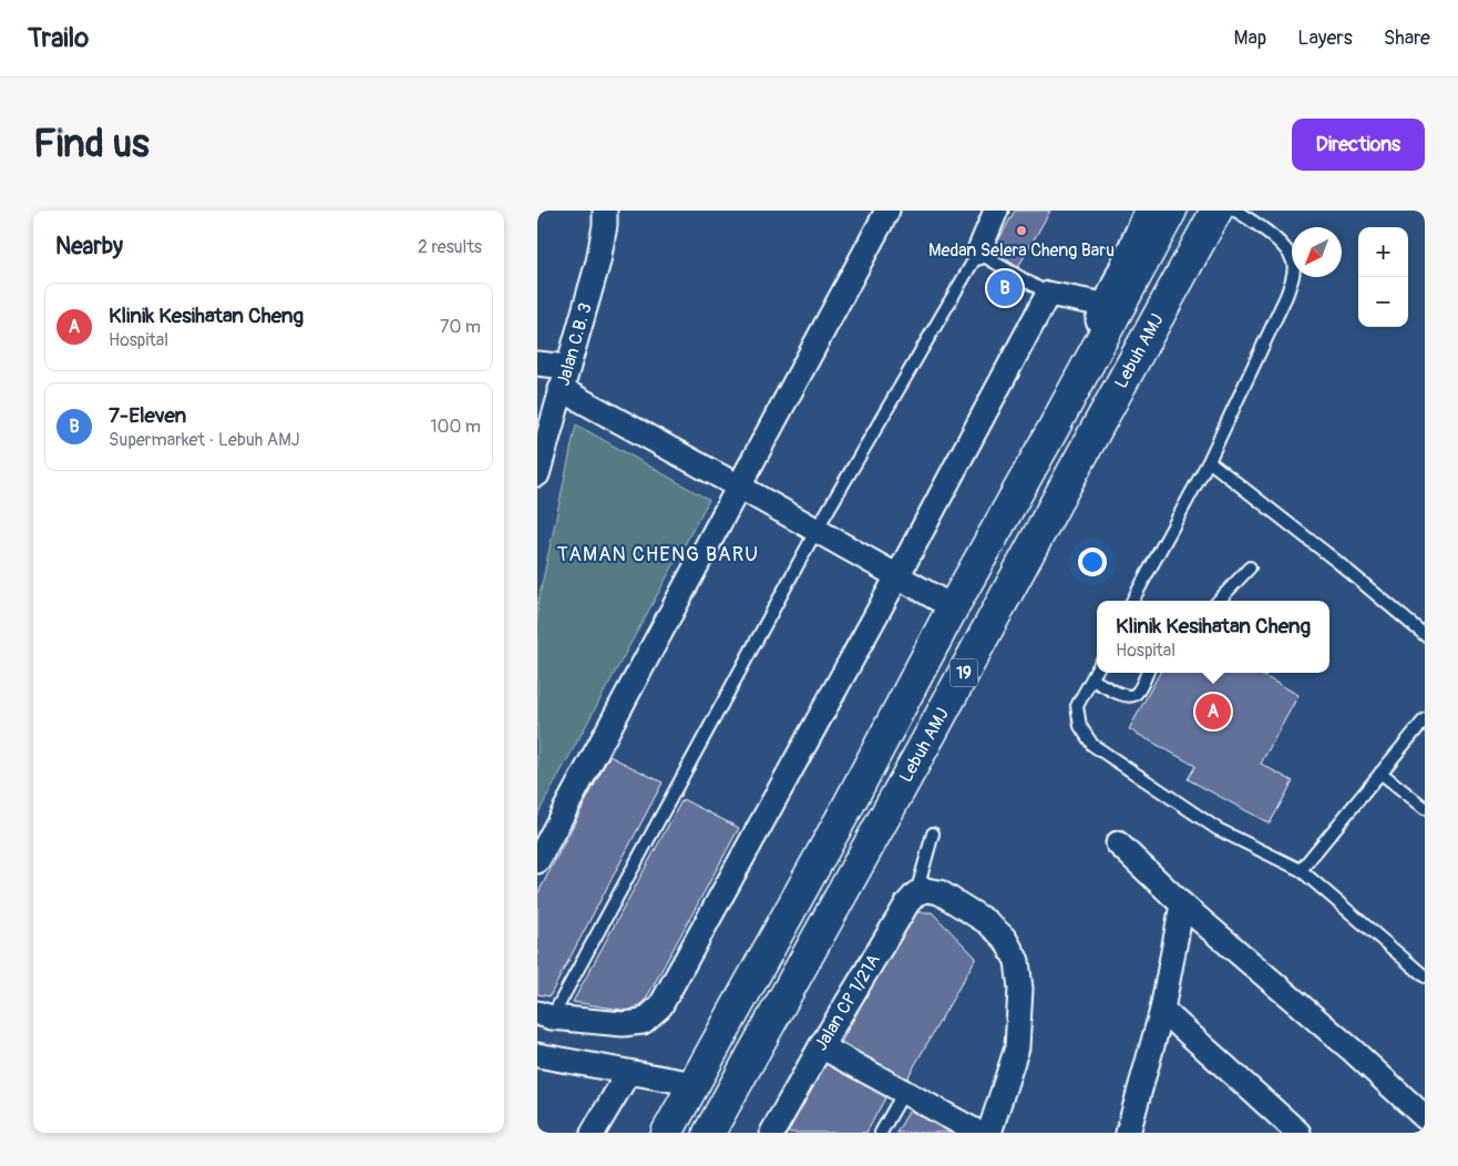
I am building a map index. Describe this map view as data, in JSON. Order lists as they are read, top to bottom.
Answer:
{
  "streets": {
    "highway": ["Lebuh AMJ", "19"],
    "street": ["Jalan C.B. 3", "Jalan CP 1/21A"]
  },
  "districts": ["TAMAN CHENG BARU"],
  "places": ["Medan Selera Cheng Baru"],
  "north": "bottom left",
  "page": {
    "header": "Trailo",
    "nav": ["Map", "Layers", "Share"],
    "buttons": "Directions",
    "title": "Find us",
    "heading": ["Nearby", "2 results"],
    "map_buttons": ["+", "−"],
    "pins": ["B", "A"],
    "list": [
      {
        "mark": "A",
        "name": "Klinik Kesihatan Cheng",
        "note": "Hospital",
        "value": "70 m"
      },
      {
        "mark": "B",
        "name": "7-Eleven",
        "note": "Supermarket · Lebuh AMJ",
        "value": "100 m"
      }
    ],
    "popup": ["Klinik Kesihatan Cheng", "Hospital"]
  }
}
